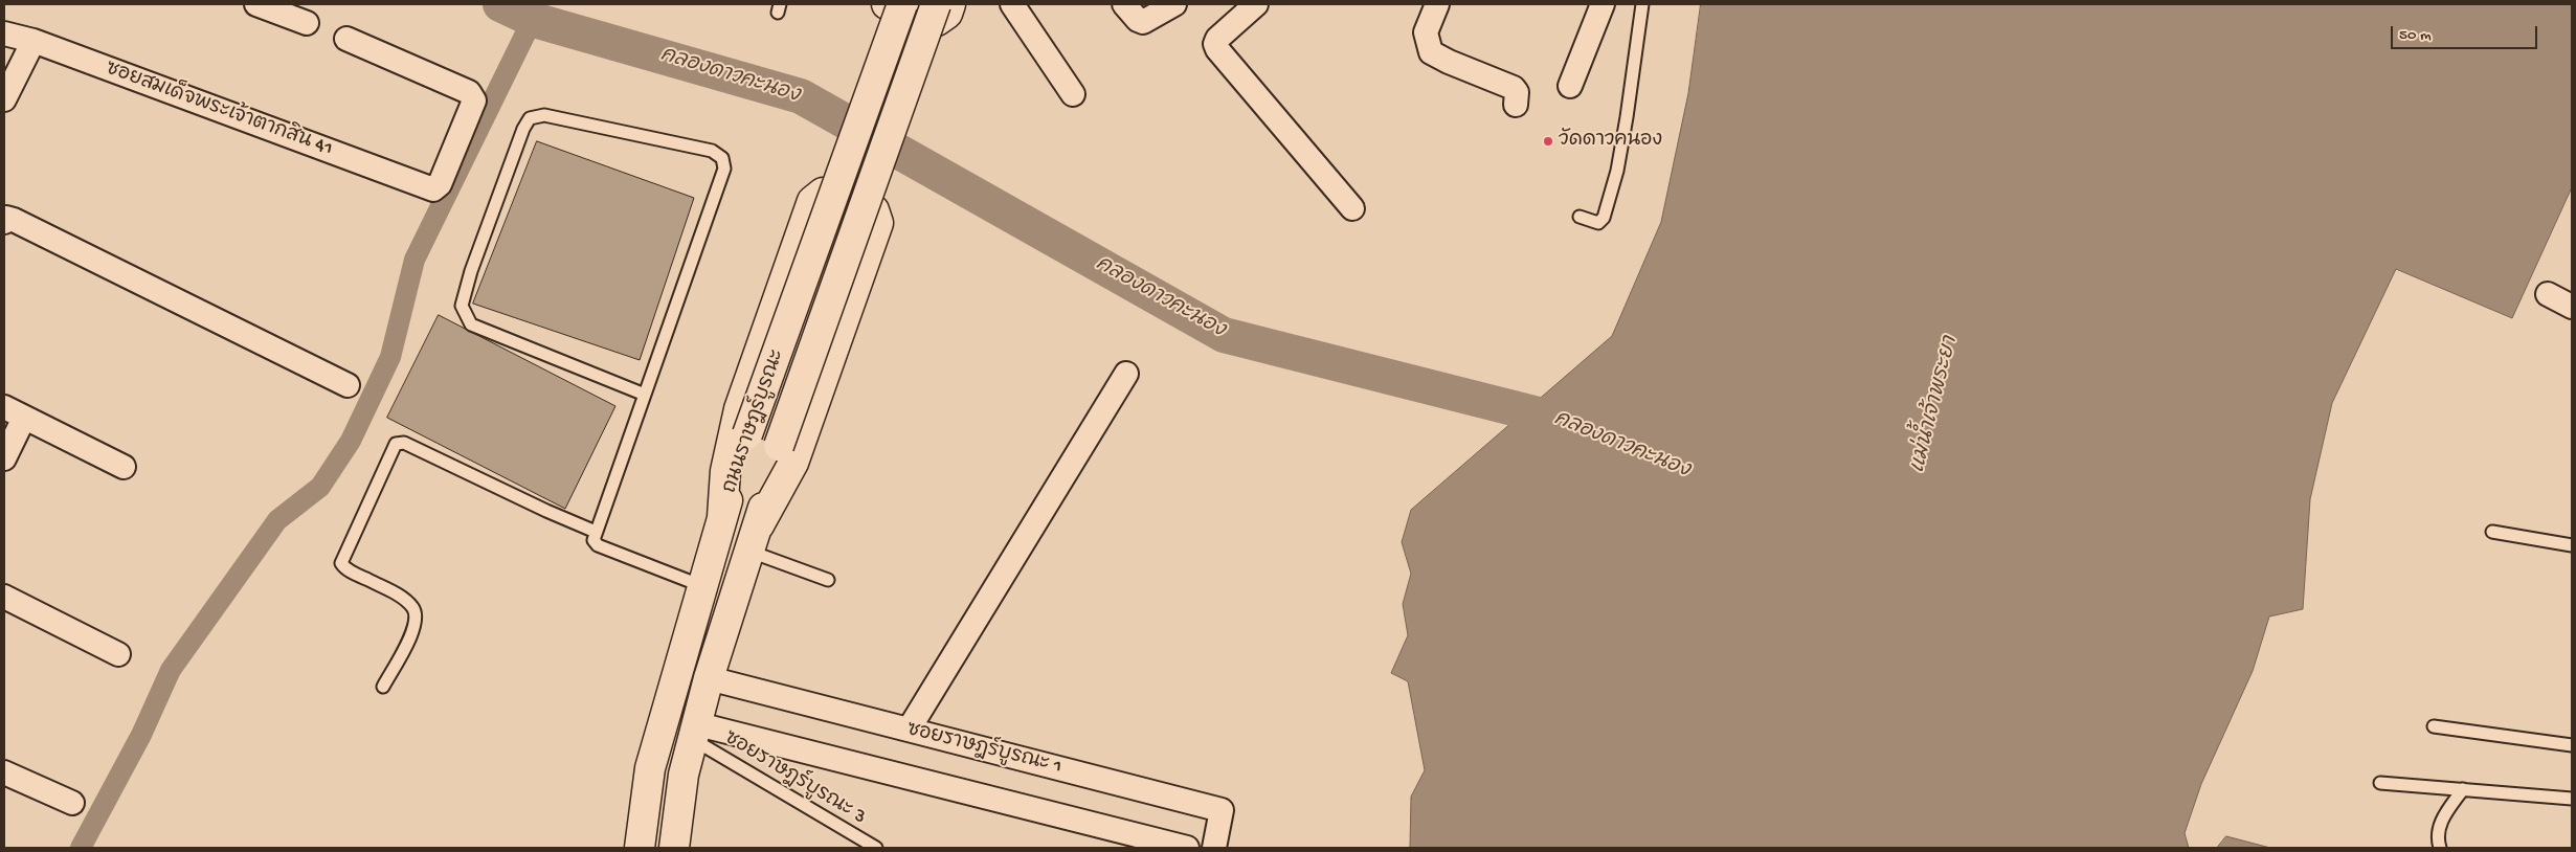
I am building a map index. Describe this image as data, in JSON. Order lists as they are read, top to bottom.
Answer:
{
  "streets": {
    "main road": ["ถนนราษฎร์บูรณะ"],
    "street": ["ซอยสมเด็จพระเจ้าตากสิน 41", "ซอยราษฎร์บูรณะ 1"],
    "lane": ["ซอยราษฎร์บูรณะ 3"]
  },
  "crossings": [
    ["ถนนราษฎร์บูรณะ", "ซอยราษฎร์บูรณะ 1"],
    ["ถนนราษฎร์บูรณะ", "ซอยราษฎร์บูรณะ 3"]
  ],
  "water": ["คลองดาวคะนอง", "แม่น้ำเจ้าพระยา"],
  "places": ["วัดดาวคนอง"],
  "scale_bar": "50 m"
}
